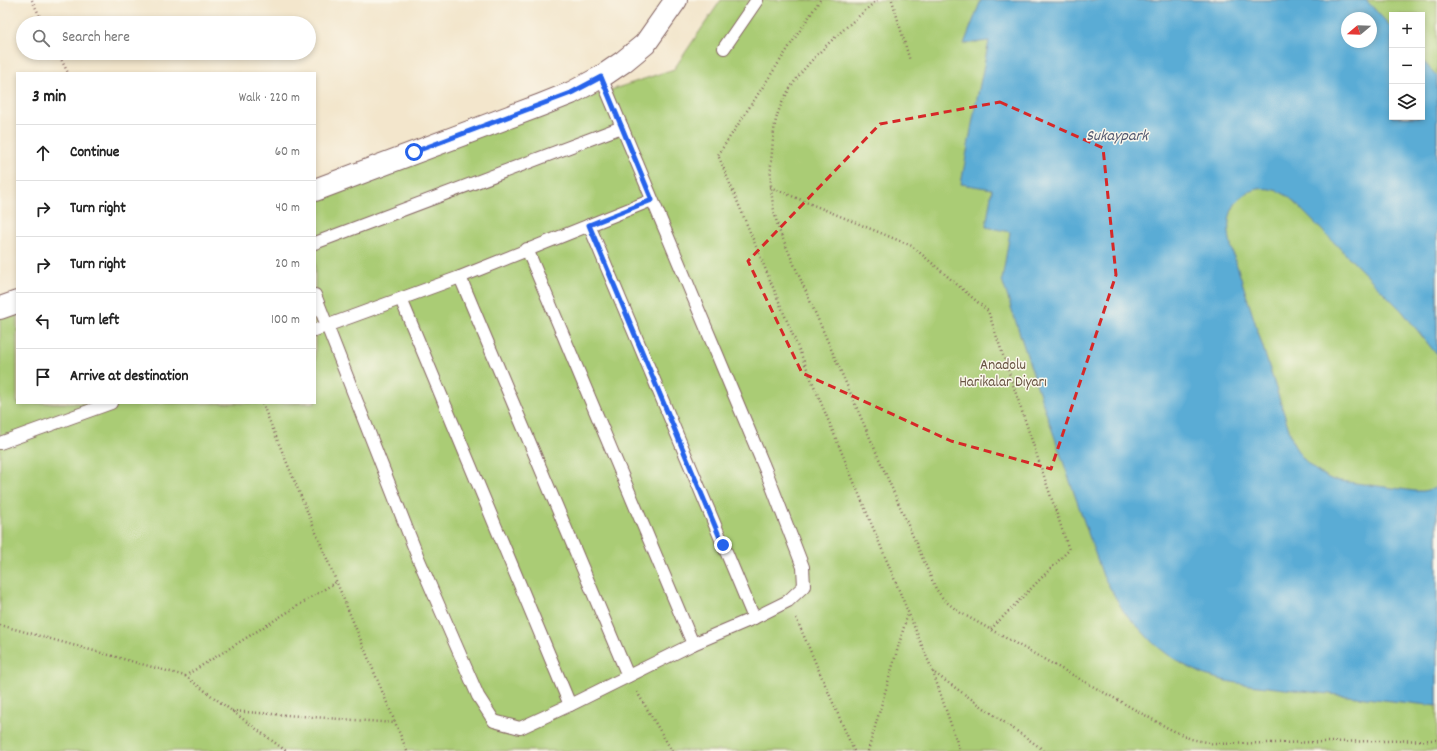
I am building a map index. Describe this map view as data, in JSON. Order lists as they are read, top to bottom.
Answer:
{
  "water": ["Sukaypark"],
  "parks": ["Anadolu Harikalar Diyarı"],
  "north": "left",
  "page": {
    "map_buttons": ["+", "−"],
    "search": "Search here",
    "heading": ["3 min", "Walk · 220 m"],
    "list": [
      ["Continue", "60 m"],
      ["Turn right", "40 m"],
      ["Turn right", "20 m"],
      ["Turn left", "100 m"],
      "Arrive at destination"
    ]
  }
}
